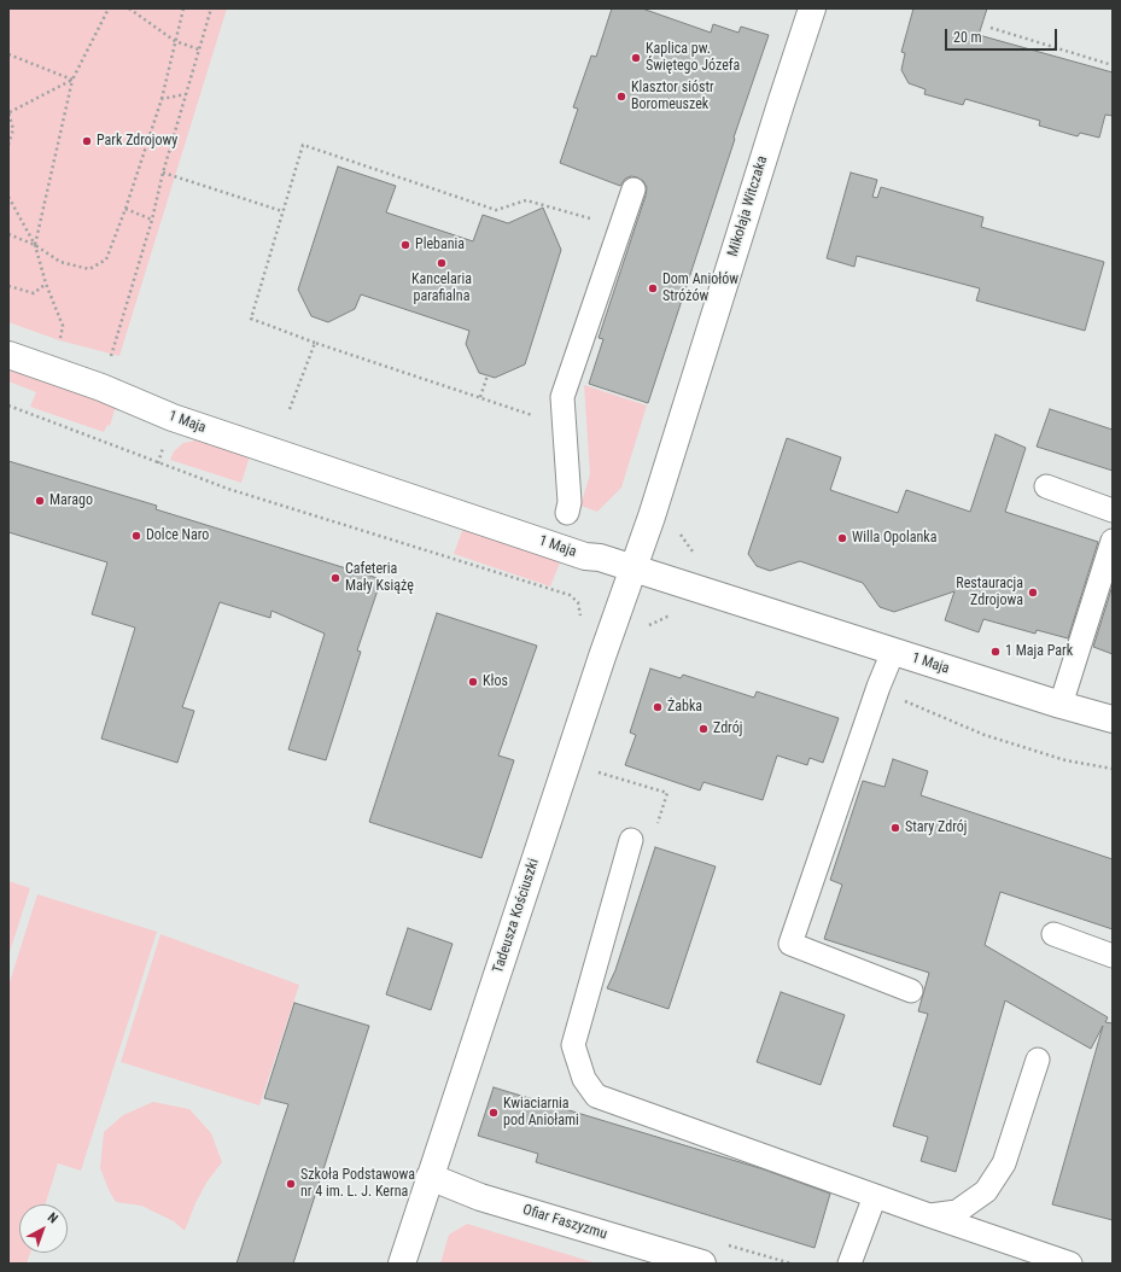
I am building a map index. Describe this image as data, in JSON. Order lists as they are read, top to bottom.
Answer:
{
  "streets": {
    "street": [
      "Mikołaja Witczaka",
      "1 Maja",
      "Tadeusza Kościuszki",
      "Ofiar Faszyzmu"
    ]
  },
  "crossings": [
    ["Mikołaja Witczaka", "1 Maja"],
    ["Mikołaja Witczaka", "Tadeusza Kościuszki"],
    ["1 Maja", "Tadeusza Kościuszki"],
    ["Tadeusza Kościuszki", "Ofiar Faszyzmu"]
  ],
  "places": [
    "Kaplica pw. Świętego Józefa",
    "Klasztor sióstr Boromeuszek",
    "Park Zdrojowy",
    "Plebania",
    "Kancelaria parafialna",
    "Dom Aniołów Stróżów",
    "Marago",
    "Dolce Naro",
    "Willa Opolanka",
    "Cafeteria Mały Książę",
    "Restauracja Zdrojowa",
    "1 Maja Park",
    "Kłos",
    "Żabka",
    "Zdrój",
    "Stary Zdrój",
    "Kwiaciarnia pod Aniołami",
    "Szkoła Podstawowa nr 4 im. L. J. Kerna"
  ],
  "scale_bar": "20 m",
  "north": "top right"
}
